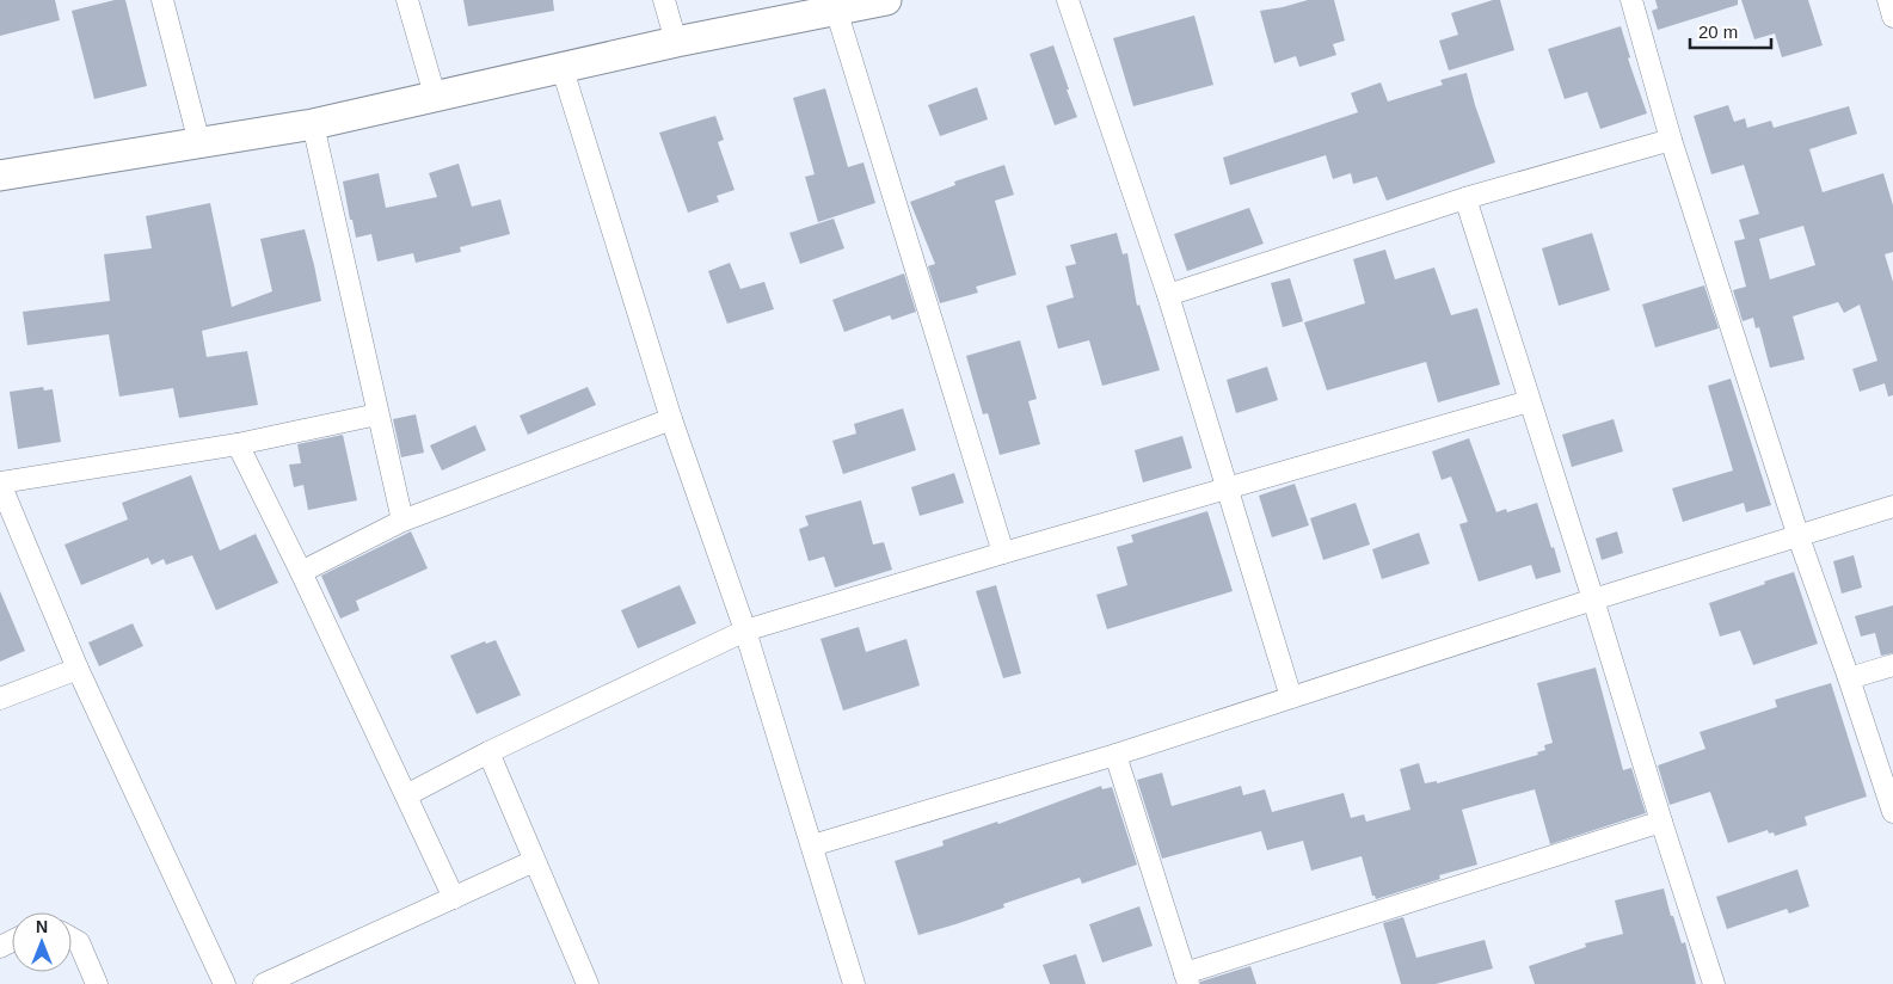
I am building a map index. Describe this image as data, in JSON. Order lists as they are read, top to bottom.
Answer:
{
  "scale_bar": "20 m",
  "north": "top"
}
